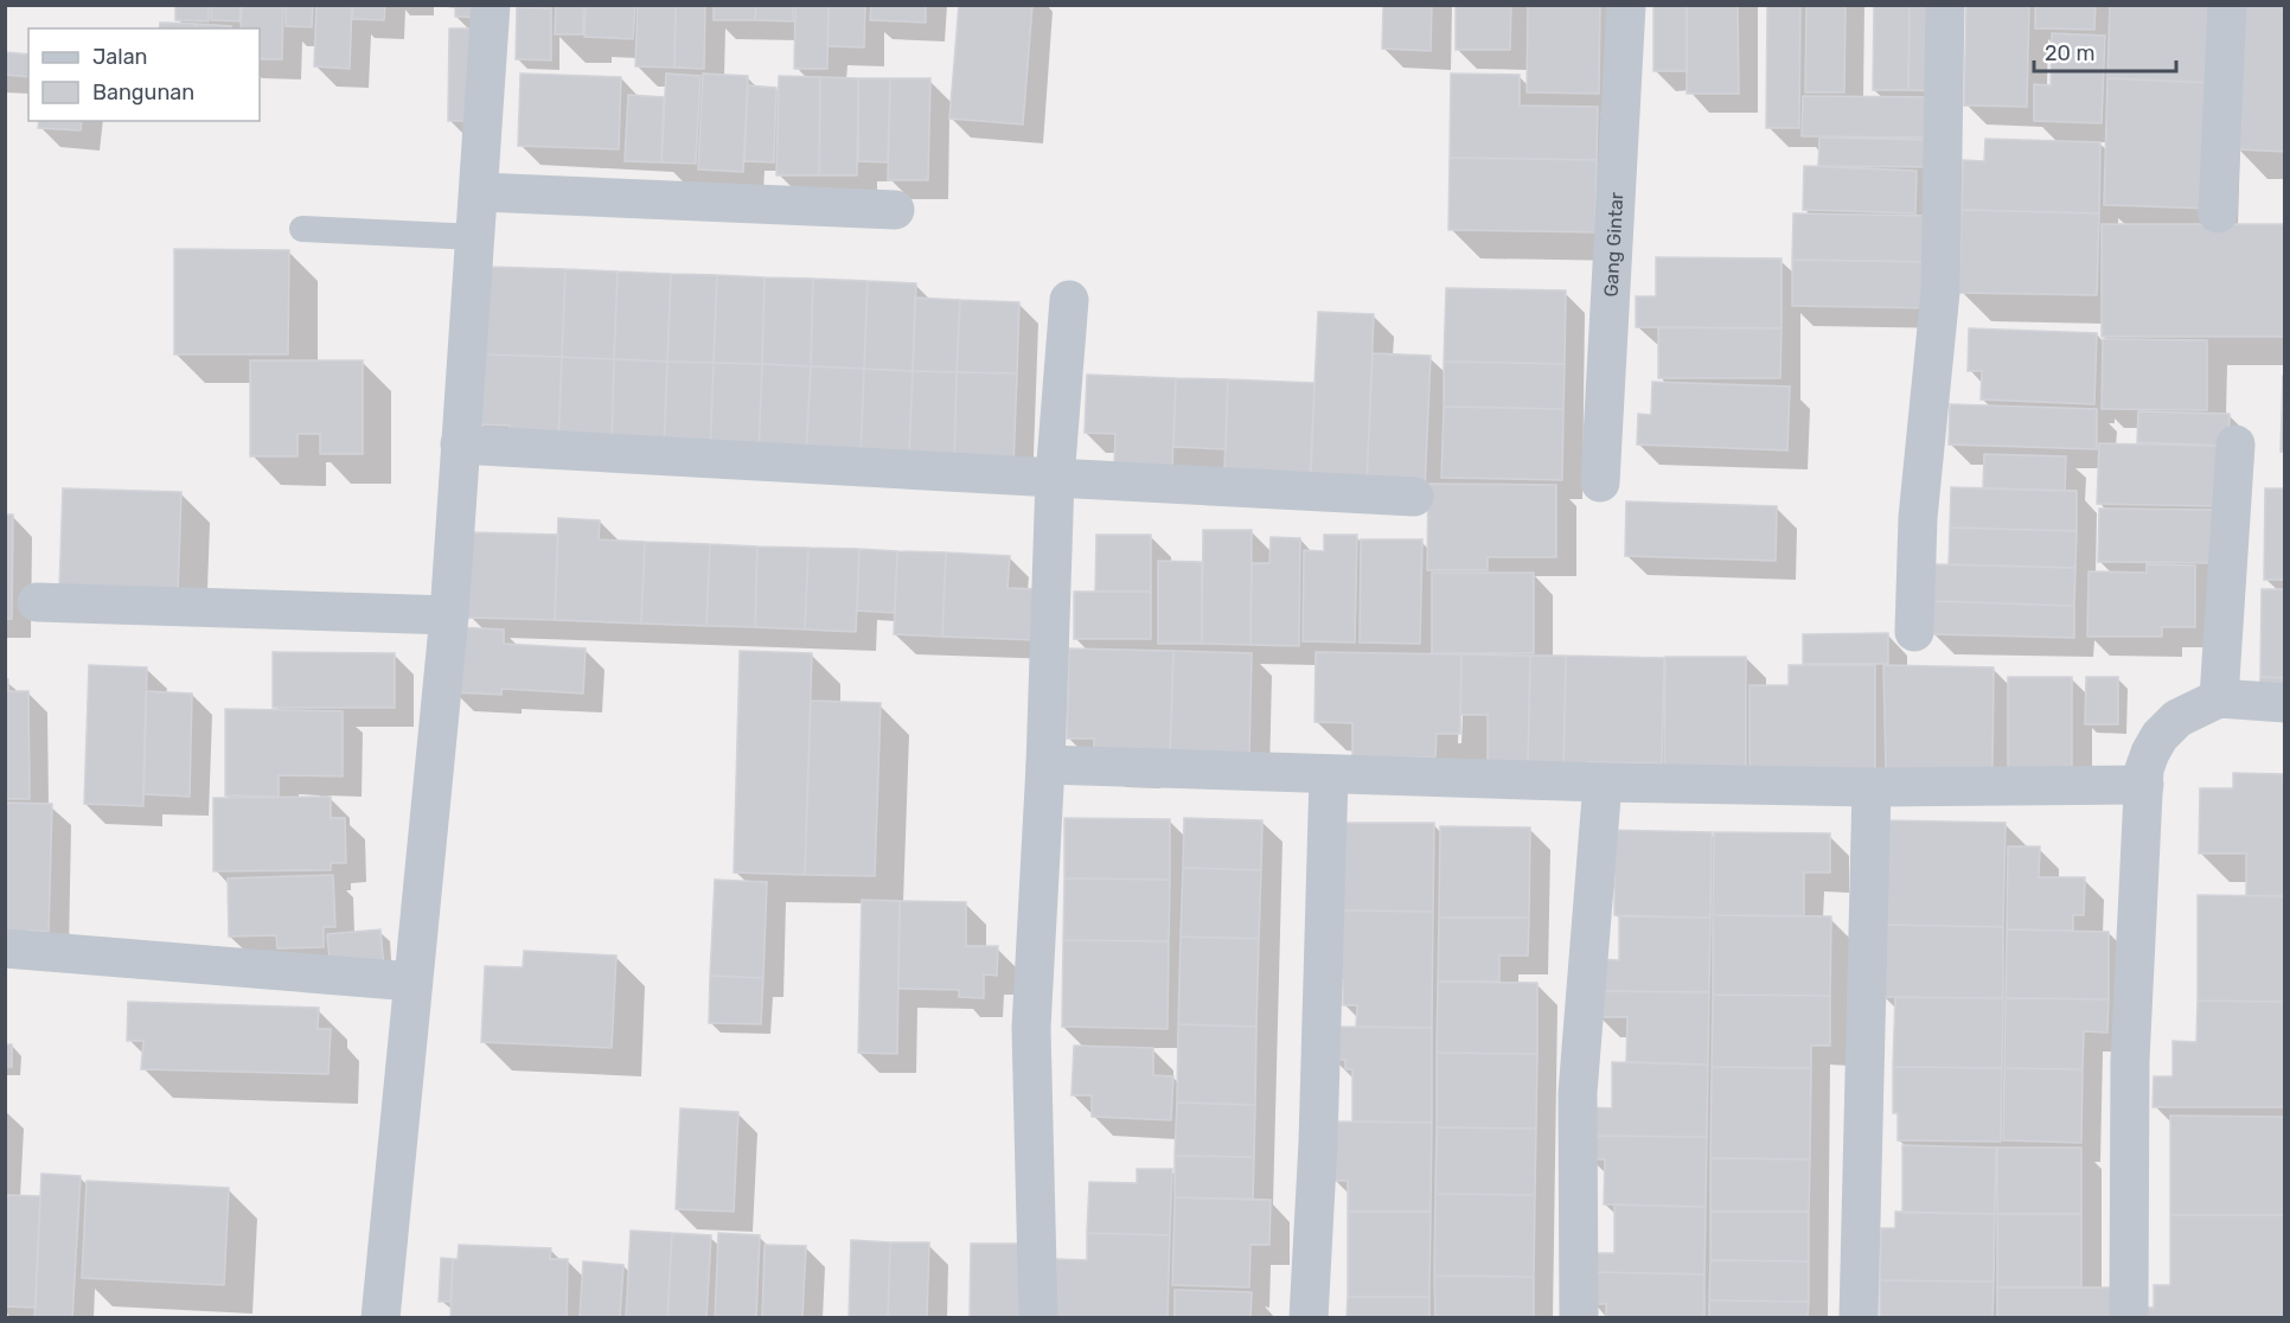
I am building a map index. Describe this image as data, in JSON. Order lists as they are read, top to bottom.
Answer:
{
  "streets": {
    "street": ["Gang Gintar"]
  },
  "legend": ["Jalan", "Bangunan"],
  "scale_bar": "20 m"
}
